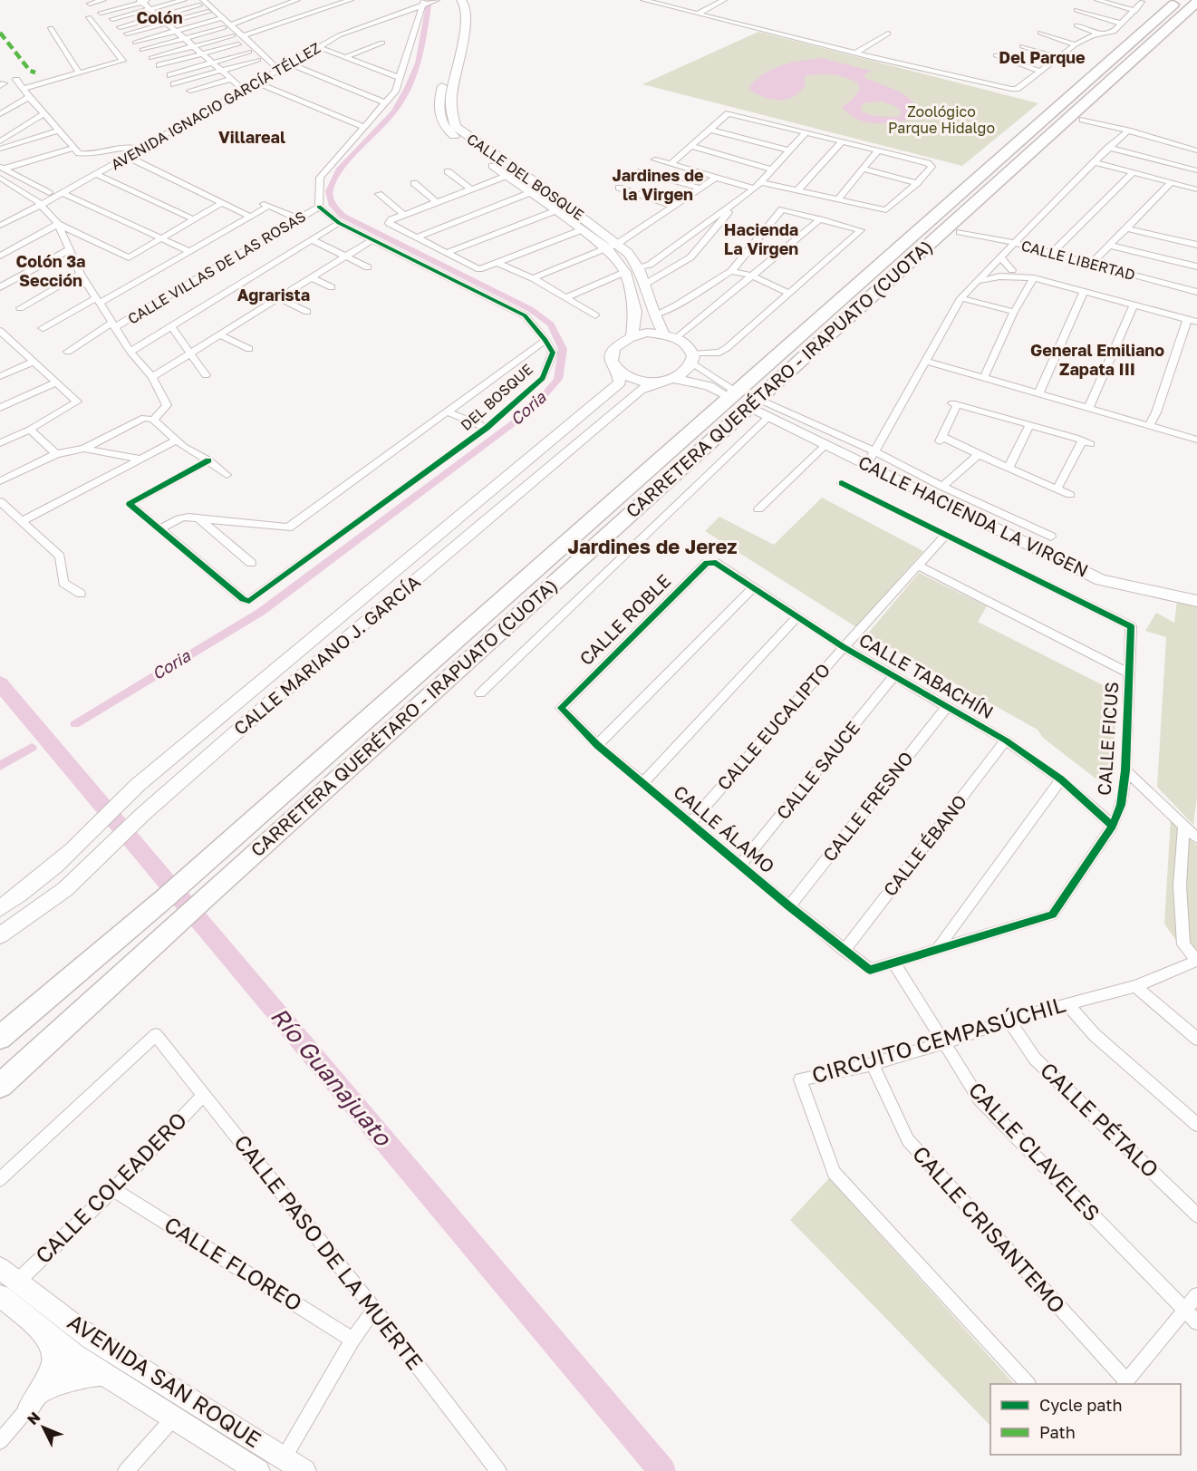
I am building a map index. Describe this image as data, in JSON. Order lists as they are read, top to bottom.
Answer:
{
  "streets": {
    "highway": ["CARRETERA QUERÉTARO - IRAPUATO (CUOTA)"],
    "street": [
      "AVENIDA IGNACIO GARCÍA TÉLLEZ",
      "CALLE DEL BOSQUE",
      "CALLE LIBERTAD",
      "CALLE VILLAS DE LAS ROSAS",
      "DEL BOSQUE",
      "CALLE HACIENDA LA VIRGEN",
      "CALLE ROBLE",
      "CALLE MARIANO J. GARCÍA",
      "CALLE TABACHÍN",
      "CALLE EUCALIPTO",
      "CALLE FICUS",
      "CALLE SAUCE",
      "CALLE FRESNO",
      "CALLE ÁLAMO",
      "CALLE ÉBANO",
      "CIRCUITO CEMPASÚCHIL",
      "CALLE PÉTALO",
      "CALLE CLAVELES",
      "CALLE COLEADERO",
      "CALLE CRISANTEMO",
      "CALLE PASO DE LA MUERTE",
      "CALLE FLOREO",
      "AVENIDA SAN ROQUE"
    ]
  },
  "crossings": [
    ["CALLE DEL BOSQUE", "CALLE MARIANO J. GARCÍA"],
    ["CALLE ROBLE", "CALLE TABACHÍN"],
    ["CALLE ROBLE", "CALLE ÁLAMO"],
    ["CALLE TABACHÍN", "CALLE EUCALIPTO"],
    ["CALLE TABACHÍN", "CALLE FICUS"],
    ["CALLE TABACHÍN", "CALLE SAUCE"],
    ["CALLE TABACHÍN", "CALLE FRESNO"],
    ["CALLE TABACHÍN", "CALLE ÉBANO"],
    ["CALLE EUCALIPTO", "CALLE FICUS"],
    ["CALLE EUCALIPTO", "CALLE ÁLAMO"],
    ["CALLE FICUS", "CALLE ÁLAMO"],
    ["CALLE FICUS", "CALLE CLAVELES"],
    ["CALLE SAUCE", "CALLE ÁLAMO"],
    ["CALLE FRESNO", "CALLE ÁLAMO"],
    ["CALLE ÁLAMO", "CALLE ÉBANO"],
    ["CIRCUITO CEMPASÚCHIL", "CALLE PÉTALO"],
    ["CIRCUITO CEMPASÚCHIL", "CALLE CLAVELES"],
    ["CIRCUITO CEMPASÚCHIL", "CALLE CRISANTEMO"],
    ["CALLE COLEADERO", "CALLE PASO DE LA MUERTE"],
    ["CALLE COLEADERO", "CALLE FLOREO"],
    ["CALLE COLEADERO", "AVENIDA SAN ROQUE"]
  ],
  "districts": [
    "Colón",
    "Del Parque",
    "Villareal",
    "Jardines de la Virgen",
    "Hacienda La Virgen",
    "Colón 3ª Sección",
    "Agrarista",
    "General Emiliano Zapata III",
    "Jardines de Jerez"
  ],
  "water": ["Coria", "Río Guanajuato"],
  "parks": ["Zoológico Parque Hidalgo"],
  "legend": ["Cycle path", "Path"],
  "north": "top left"
}
